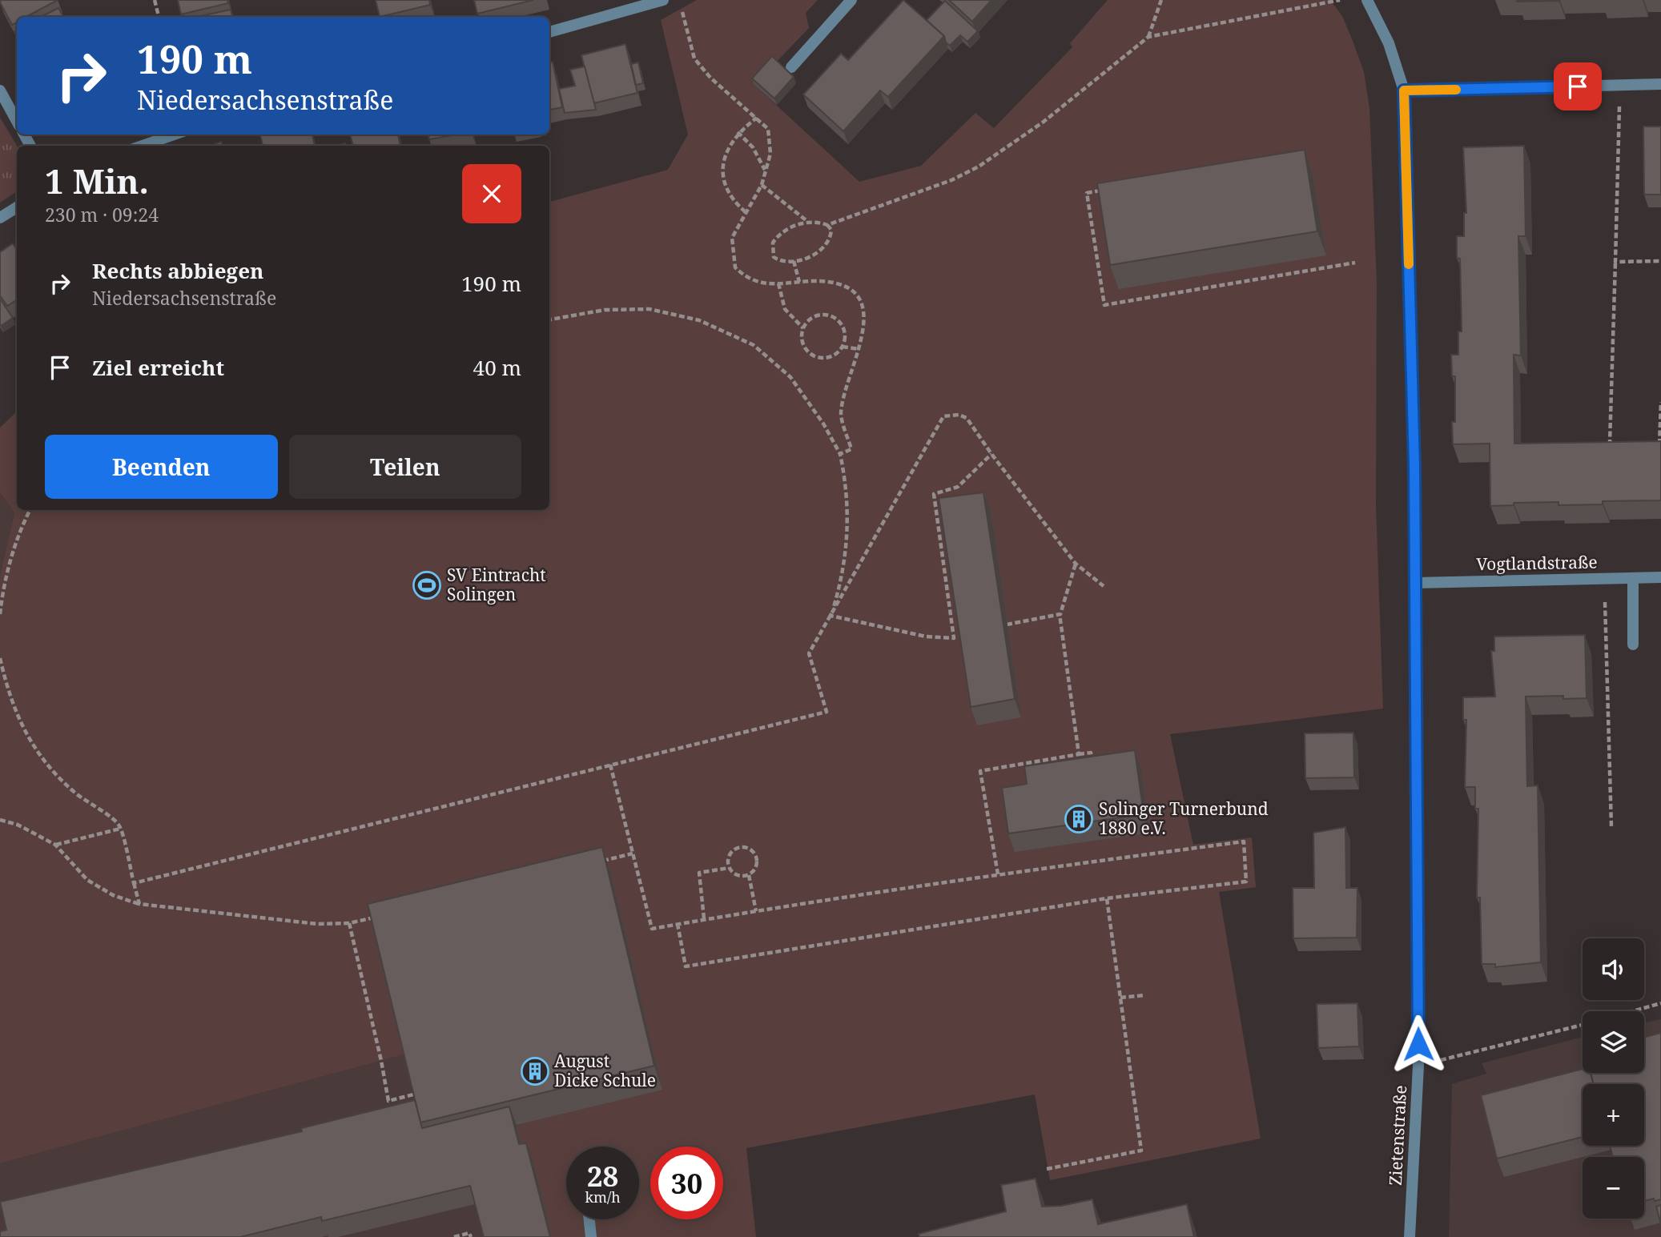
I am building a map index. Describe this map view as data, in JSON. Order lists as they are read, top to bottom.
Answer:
{
  "streets": {
    "street": ["Vogtlandstraße", "Zietenstraße"]
  },
  "crossings": [
    ["Vogtlandstraße", "Zietenstraße"]
  ],
  "places": {
    "sports": ["SV Eintracht Solingen"],
    "building": ["Solinger Turnerbund 1880 e.V.", "August Dicke Schule"]
  },
  "page": {
    "turn": ["190 m", "Niedersachsenstraße"],
    "heading": ["1 Min.", "230 m · 09:24"],
    "list": [
      {
        "name": "Rechts abbiegen",
        "note": "Niedersachsenstraße",
        "value": "190 m"
      },
      {
        "name": "Ziel erreicht",
        "value": "40 m"
      }
    ],
    "buttons": ["Beenden", "Teilen"],
    "map_buttons": ["+", "−"],
    "speed": "28 km/h",
    "limit": "30"
  }
}
